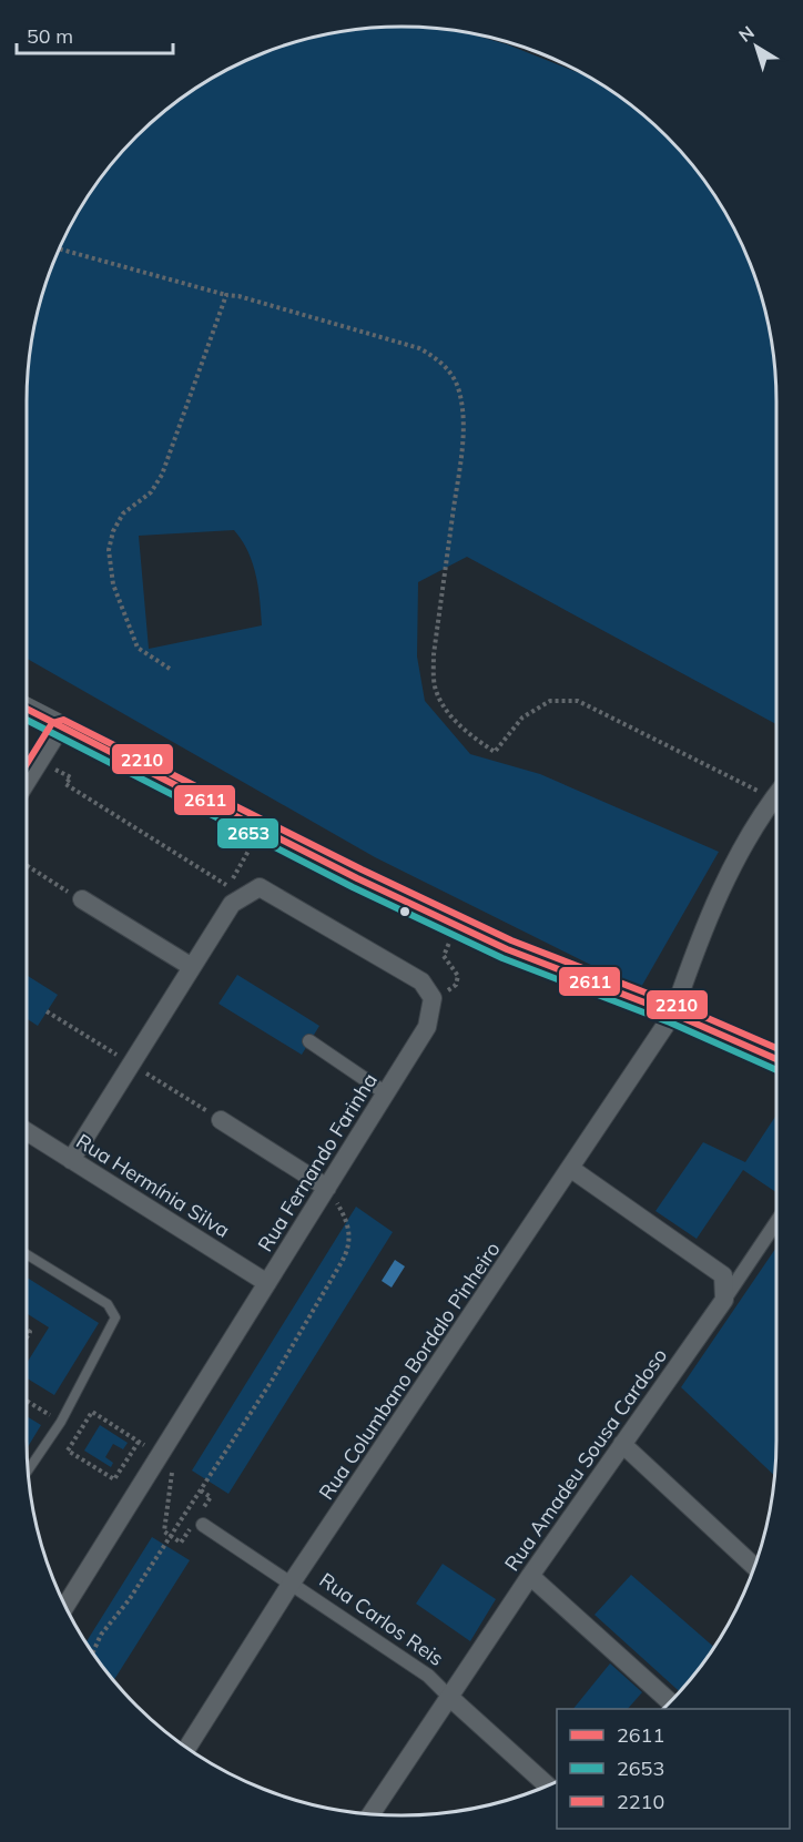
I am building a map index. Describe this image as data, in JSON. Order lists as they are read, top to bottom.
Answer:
{
  "streets": {
    "street": [
      "Rua Fernando Farinha",
      "Rua Hermínia Silva",
      "Rua Columbano Bordalo Pinheiro",
      "Rua Amadeu Sousa Cardoso",
      "Rua Carlos Reis"
    ]
  },
  "crossings": [
    ["Rua Fernando Farinha", "Rua Hermínia Silva"],
    ["Rua Columbano Bordalo Pinheiro", "Rua Carlos Reis"],
    ["Rua Amadeu Sousa Cardoso", "Rua Carlos Reis"]
  ],
  "lines": ["transit line 2611", "transit line 2210", "transit line 2653"],
  "legend": ["2611", "2653", "2210"],
  "scale_bar": "50 m",
  "north": "top left"
}
